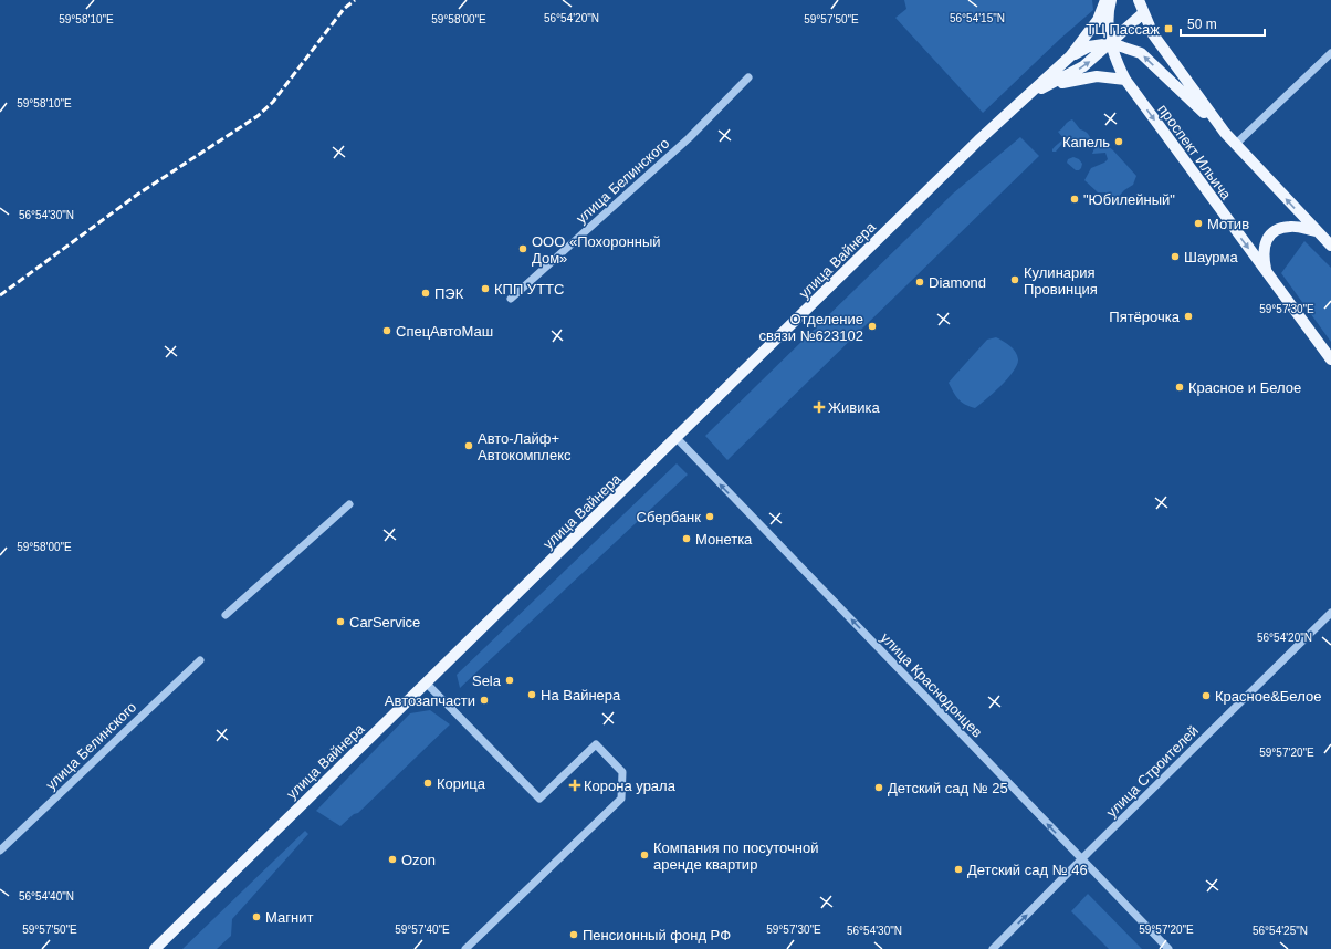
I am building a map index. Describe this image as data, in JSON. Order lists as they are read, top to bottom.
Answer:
{
  "streets": {
    "main road": ["проспект Ильича", "улица Вайнера"],
    "street": ["улица Белинского", "улица Краснодонцев", "улица Строителей"]
  },
  "crossings": [
    ["проспект Ильича", "улица Вайнера"],
    ["улица Вайнера", "улица Краснодонцев"],
    ["улица Краснодонцев", "улица Строителей"]
  ],
  "one_way": ["улица Краснодонцев"],
  "places": {
    "transit": ["ТЦ Пассаж"],
    "other": [
      "Капель",
      "\"Юбилейный\"",
      "Мотив",
      "ООО «Похоронный Дом»",
      "Шаурма",
      "Кулинария Провинция",
      "Diamond",
      "КПП УТТС",
      "ПЭК",
      "Пятёрочка",
      "Отделение связи №623102",
      "СпецАвтоМаш",
      "Красное и Белое",
      "Авто-Лайф+ Автокомплекс",
      "Сбербанк",
      "Монетка",
      "CarService",
      "Sela",
      "На Вайнера",
      "Красное&Белое",
      "Автозапчасти",
      "Корица",
      "Детский сад № 25",
      "Компания по посуточной аренде квартир",
      "Ozon",
      "Детский сад № 46",
      "Магнит",
      "Пенсионный фонд РФ"
    ],
    "health": ["Живика", "Корона урала"]
  },
  "scale_bar": "50 m",
  "coordinates": [
    "56°54'20\"N",
    "56°54'15\"N",
    "59°58'10\"E",
    "59°58'00\"E",
    "59°57'50\"E",
    "56°54'30\"N",
    "59°57'30\"E",
    "59°57'20\"E",
    "56°54'40\"N",
    "59°57'40\"E",
    "56°54'25\"N"
  ]
}
